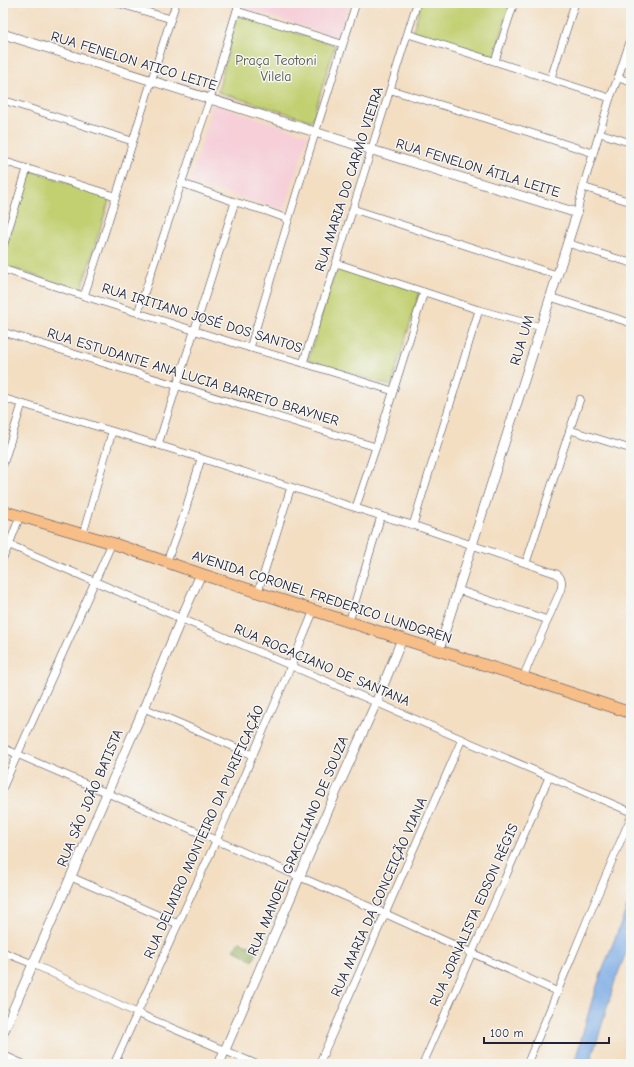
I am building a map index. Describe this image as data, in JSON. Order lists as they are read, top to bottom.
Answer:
{
  "streets": {
    "main road": ["AVENIDA CORONEL FREDERICO LUNDGREN"],
    "street": [
      "RUA FENELON ATICO LEITE",
      "RUA FENELON ÁTILA LEITE",
      "RUA MARIA DO CARMO VIEIRA",
      "RUA IRITIANO JOSÉ DOS SANTOS",
      "RUA UM",
      "RUA ESTUDANTE ANA LUCIA BARRETO BRAYNER",
      "RUA ROGACIANO DE SANTANA",
      "RUA SÃO JOÃO BATISTA",
      "RUA DELMIRO MONTEIRO DA PURIFICAÇÃO",
      "RUA MANOEL GRACILIANO DE SOUZA",
      "RUA MARIA DA CONCEIÇÃO VIANA",
      "RUA JORNALISTA EDSON RÉGIS"
    ]
  },
  "crossings": [
    ["RUA FENELON ATICO LEITE", "RUA FENELON ÁTILA LEITE"],
    ["RUA FENELON ATICO LEITE", "RUA MARIA DO CARMO VIEIRA"],
    ["RUA FENELON ÁTILA LEITE", "RUA MARIA DO CARMO VIEIRA"],
    ["RUA FENELON ÁTILA LEITE", "RUA UM"],
    ["RUA MARIA DO CARMO VIEIRA", "RUA IRITIANO JOSÉ DOS SANTOS"],
    ["RUA UM", "AVENIDA CORONEL FREDERICO LUNDGREN"],
    ["AVENIDA CORONEL FREDERICO LUNDGREN", "RUA SÃO JOÃO BATISTA"],
    ["AVENIDA CORONEL FREDERICO LUNDGREN", "RUA DELMIRO MONTEIRO DA PURIFICAÇÃO"],
    ["AVENIDA CORONEL FREDERICO LUNDGREN", "RUA MANOEL GRACILIANO DE SOUZA"],
    ["RUA ROGACIANO DE SANTANA", "RUA SÃO JOÃO BATISTA"],
    ["RUA ROGACIANO DE SANTANA", "RUA DELMIRO MONTEIRO DA PURIFICAÇÃO"],
    ["RUA ROGACIANO DE SANTANA", "RUA MANOEL GRACILIANO DE SOUZA"],
    ["RUA ROGACIANO DE SANTANA", "RUA MARIA DA CONCEIÇÃO VIANA"],
    ["RUA ROGACIANO DE SANTANA", "RUA JORNALISTA EDSON RÉGIS"]
  ],
  "parks": ["Praça Teotoni Vilela"],
  "scale_bar": "100 m"
}
